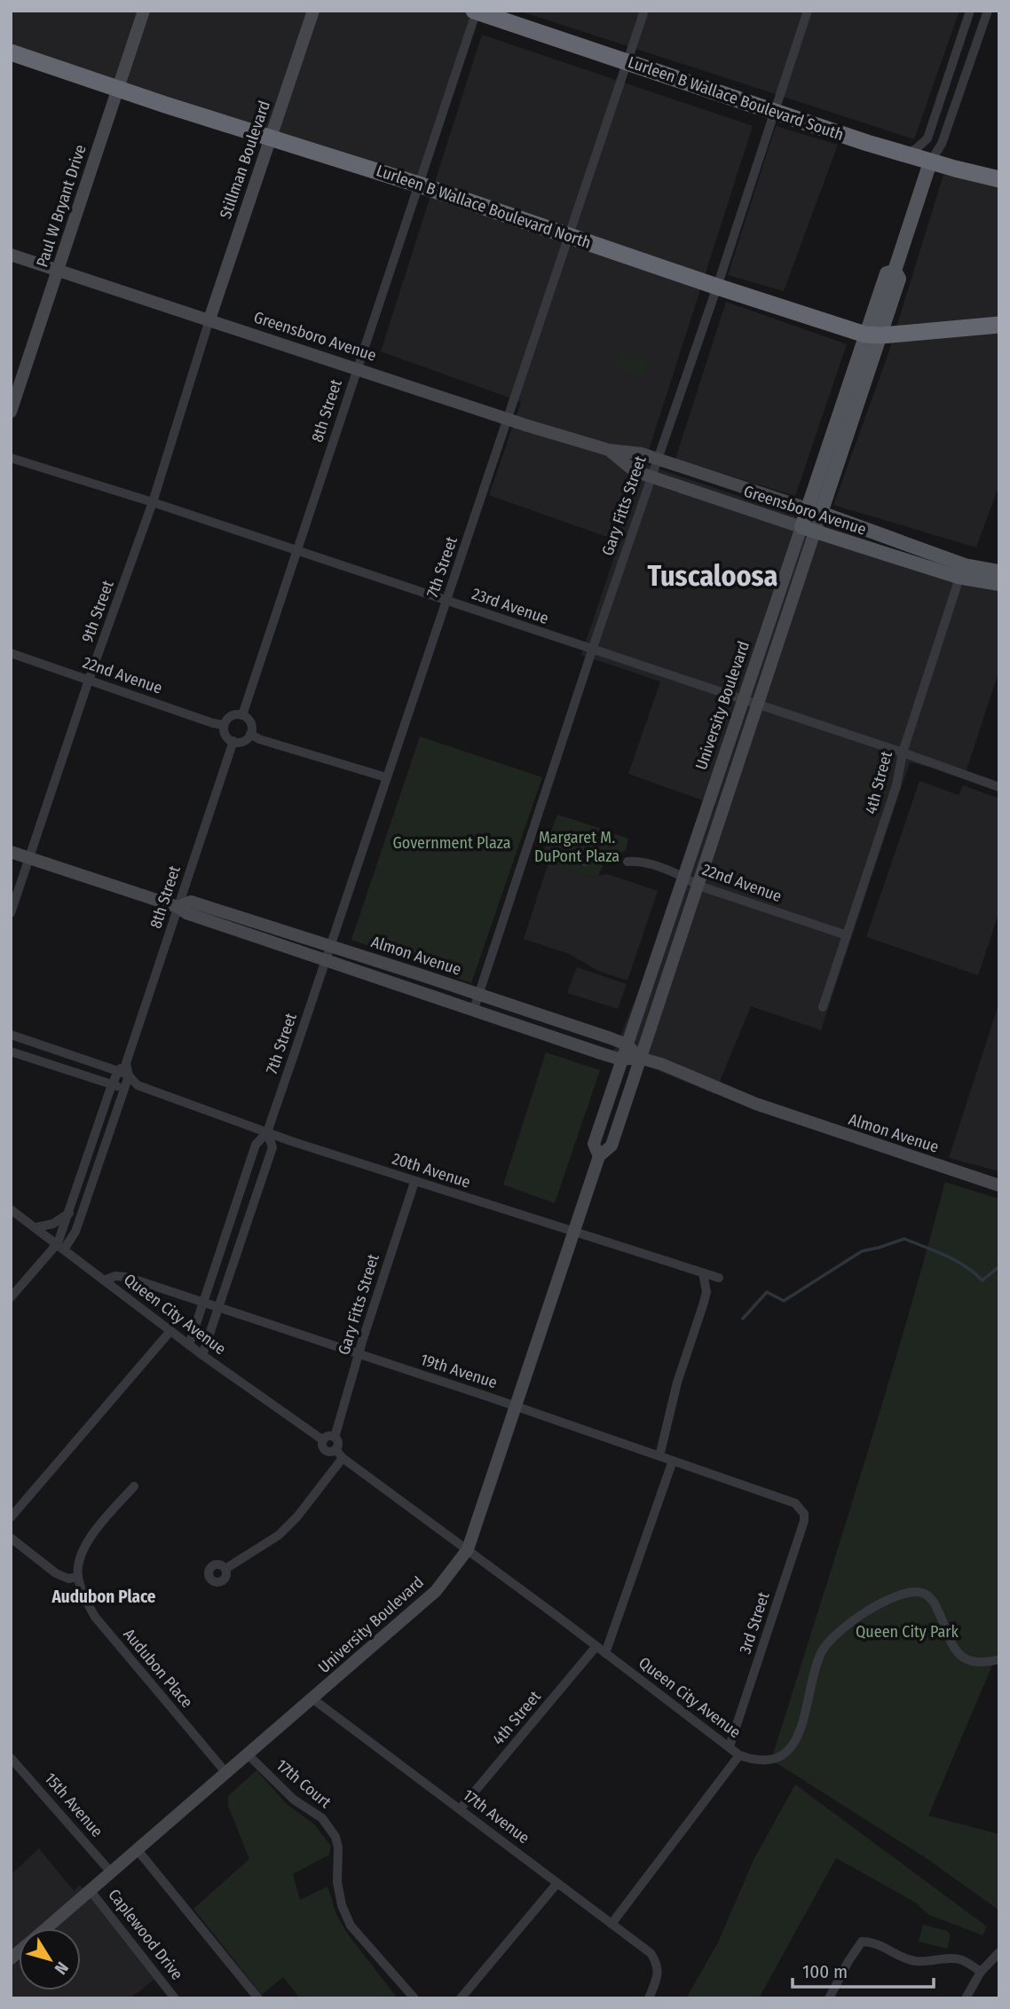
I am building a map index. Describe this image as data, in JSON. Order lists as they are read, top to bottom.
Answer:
{
  "streets": {
    "highway": ["Lurleen B Wallace Boulevard South", "Lurleen B Wallace Boulevard North"],
    "main road": [
      "Stillman Boulevard",
      "Paul W Bryant Drive",
      "Greensboro Avenue",
      "University Boulevard",
      "Almon Avenue"
    ],
    "street": [
      "8th Street",
      "Gary Fitts Street",
      "7th Street",
      "23rd Avenue",
      "9th Street",
      "22nd Avenue",
      "4th Street",
      "20th Avenue",
      "Queen City Avenue",
      "19th Avenue",
      "3rd Street",
      "Audubon Place",
      "17th Court",
      "15th Avenue",
      "17th Avenue",
      "Caplewood Drive"
    ]
  },
  "crossings": [
    ["Lurleen B Wallace Boulevard South", "8th Street"],
    ["Lurleen B Wallace Boulevard South", "Gary Fitts Street"],
    ["Lurleen B Wallace Boulevard South", "7th Street"],
    ["Lurleen B Wallace Boulevard South", "University Boulevard"],
    ["Stillman Boulevard", "Lurleen B Wallace Boulevard North"],
    ["Stillman Boulevard", "Greensboro Avenue"],
    ["Stillman Boulevard", "9th Street"],
    ["Paul W Bryant Drive", "Lurleen B Wallace Boulevard North"],
    ["Paul W Bryant Drive", "Greensboro Avenue"],
    ["Lurleen B Wallace Boulevard North", "8th Street"],
    ["Lurleen B Wallace Boulevard North", "Gary Fitts Street"],
    ["Lurleen B Wallace Boulevard North", "7th Street"],
    ["Lurleen B Wallace Boulevard North", "University Boulevard"],
    ["Greensboro Avenue", "8th Street"],
    ["Greensboro Avenue", "Gary Fitts Street"],
    ["Greensboro Avenue", "7th Street"],
    ["Greensboro Avenue", "9th Street"],
    ["Greensboro Avenue", "University Boulevard"],
    ["Greensboro Avenue", "4th Street"],
    ["8th Street", "23rd Avenue"],
    ["8th Street", "22nd Avenue"],
    ["8th Street", "Almon Avenue"],
    ["8th Street", "20th Avenue"],
    ["8th Street", "Queen City Avenue"],
    ["Gary Fitts Street", "23rd Avenue"],
    ["Gary Fitts Street", "Almon Avenue"],
    ["Gary Fitts Street", "20th Avenue"],
    ["Gary Fitts Street", "Queen City Avenue"],
    ["Gary Fitts Street", "19th Avenue"],
    ["7th Street", "23rd Avenue"],
    ["7th Street", "Almon Avenue"],
    ["7th Street", "20th Avenue"],
    ["7th Street", "Queen City Avenue"],
    ["7th Street", "19th Avenue"],
    ["23rd Avenue", "9th Street"],
    ["23rd Avenue", "University Boulevard"],
    ["23rd Avenue", "4th Street"],
    ["9th Street", "22nd Avenue"],
    ["9th Street", "Almon Avenue"],
    ["22nd Avenue", "University Boulevard"],
    ["22nd Avenue", "4th Street"],
    ["University Boulevard", "Almon Avenue"],
    ["University Boulevard", "20th Avenue"],
    ["University Boulevard", "Queen City Avenue"],
    ["University Boulevard", "19th Avenue"],
    ["University Boulevard", "Audubon Place"],
    ["University Boulevard", "17th Court"],
    ["University Boulevard", "15th Avenue"],
    ["University Boulevard", "17th Avenue"],
    ["University Boulevard", "Caplewood Drive"],
    ["4th Street", "Queen City Avenue"],
    ["4th Street", "17th Avenue"],
    ["Queen City Avenue", "19th Avenue"],
    ["Queen City Avenue", "3rd Street"],
    ["19th Avenue", "3rd Street"]
  ],
  "districts": ["Tuscaloosa", "Audubon Place"],
  "parks": ["Margaret M. DuPont Plaza", "Government Plaza", "Queen City Park"],
  "scale_bar": "100 m",
  "north": "bottom right"
}
